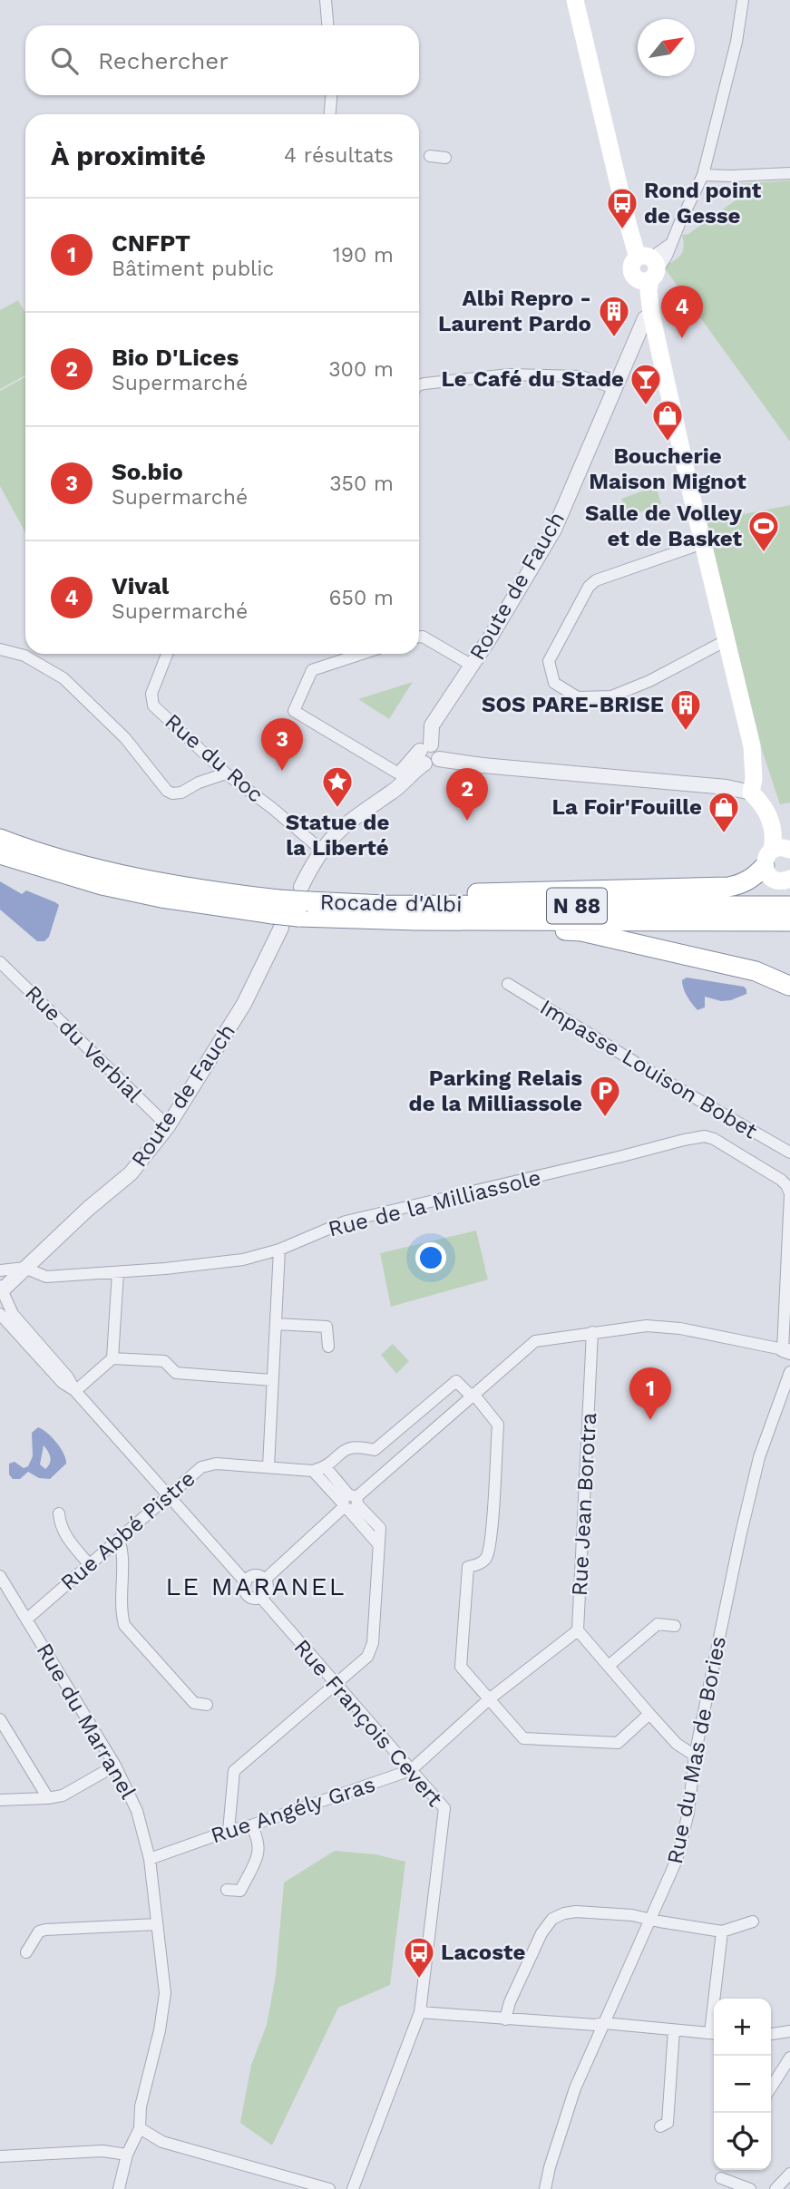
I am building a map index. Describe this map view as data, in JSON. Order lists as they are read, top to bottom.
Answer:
{
  "streets": {
    "highway": ["Rocade d'Albi", "N 88"],
    "street": [
      "Route de Fauch",
      "Rue du Roc",
      "Rue du Verbial",
      "Impasse Louison Bobet",
      "Rue de la Milliassole",
      "Rue Jean Borotra",
      "Rue Abbé Pistre",
      "Rue du Marranel",
      "Rue François Cevert",
      "Rue du Mas de Bories",
      "Rue Angély Gras"
    ]
  },
  "crossings": [
    ["Route de Fauch", "Rue du Roc"],
    ["Route de Fauch", "Rocade d'Albi"],
    ["Route de Fauch", "Rue du Verbial"],
    ["Route de Fauch", "Rue de la Milliassole"],
    ["Route de Fauch", "Rue François Cevert"],
    ["Rue Jean Borotra", "Rue Angély Gras"],
    ["Rue Abbé Pistre", "Rue du Marranel"],
    ["Rue Abbé Pistre", "Rue François Cevert"],
    ["Rue du Marranel", "Rue Angély Gras"],
    ["Rue François Cevert", "Rue Angély Gras"]
  ],
  "districts": ["LE MARANEL"],
  "places": {
    "bus stop": ["Rond point de Gesse", "Lacoste"],
    "building": ["Albi Repro - Laurent Pardo", "SOS PARE-BRISE"],
    "bar": ["Le Café du Stade"],
    "shop": ["Boucherie Maison Mignot", "La Foir'Fouille"],
    "sports": ["Salle de Volley et de Basket"],
    "place": ["Statue de la Liberté"],
    "parking": ["Parking Relais de la Milliassole"]
  },
  "north": "top right",
  "page": {
    "search": "Rechercher",
    "heading": ["À proximité", "4 résultats"],
    "list": [
      {
        "mark": "1",
        "name": "CNFPT",
        "note": "Bâtiment public",
        "value": "190 m"
      },
      {
        "mark": "2",
        "name": "Bio D'Lices",
        "note": "Supermarché",
        "value": "300 m"
      },
      {
        "mark": "3",
        "name": "So.bio",
        "note": "Supermarché",
        "value": "350 m"
      },
      {
        "mark": "4",
        "name": "Vival",
        "note": "Supermarché",
        "value": "650 m"
      }
    ],
    "pins": [
      "4",
      "3",
      "2",
      "1"
    ],
    "map_buttons": ["+", "−"]
  }
}
